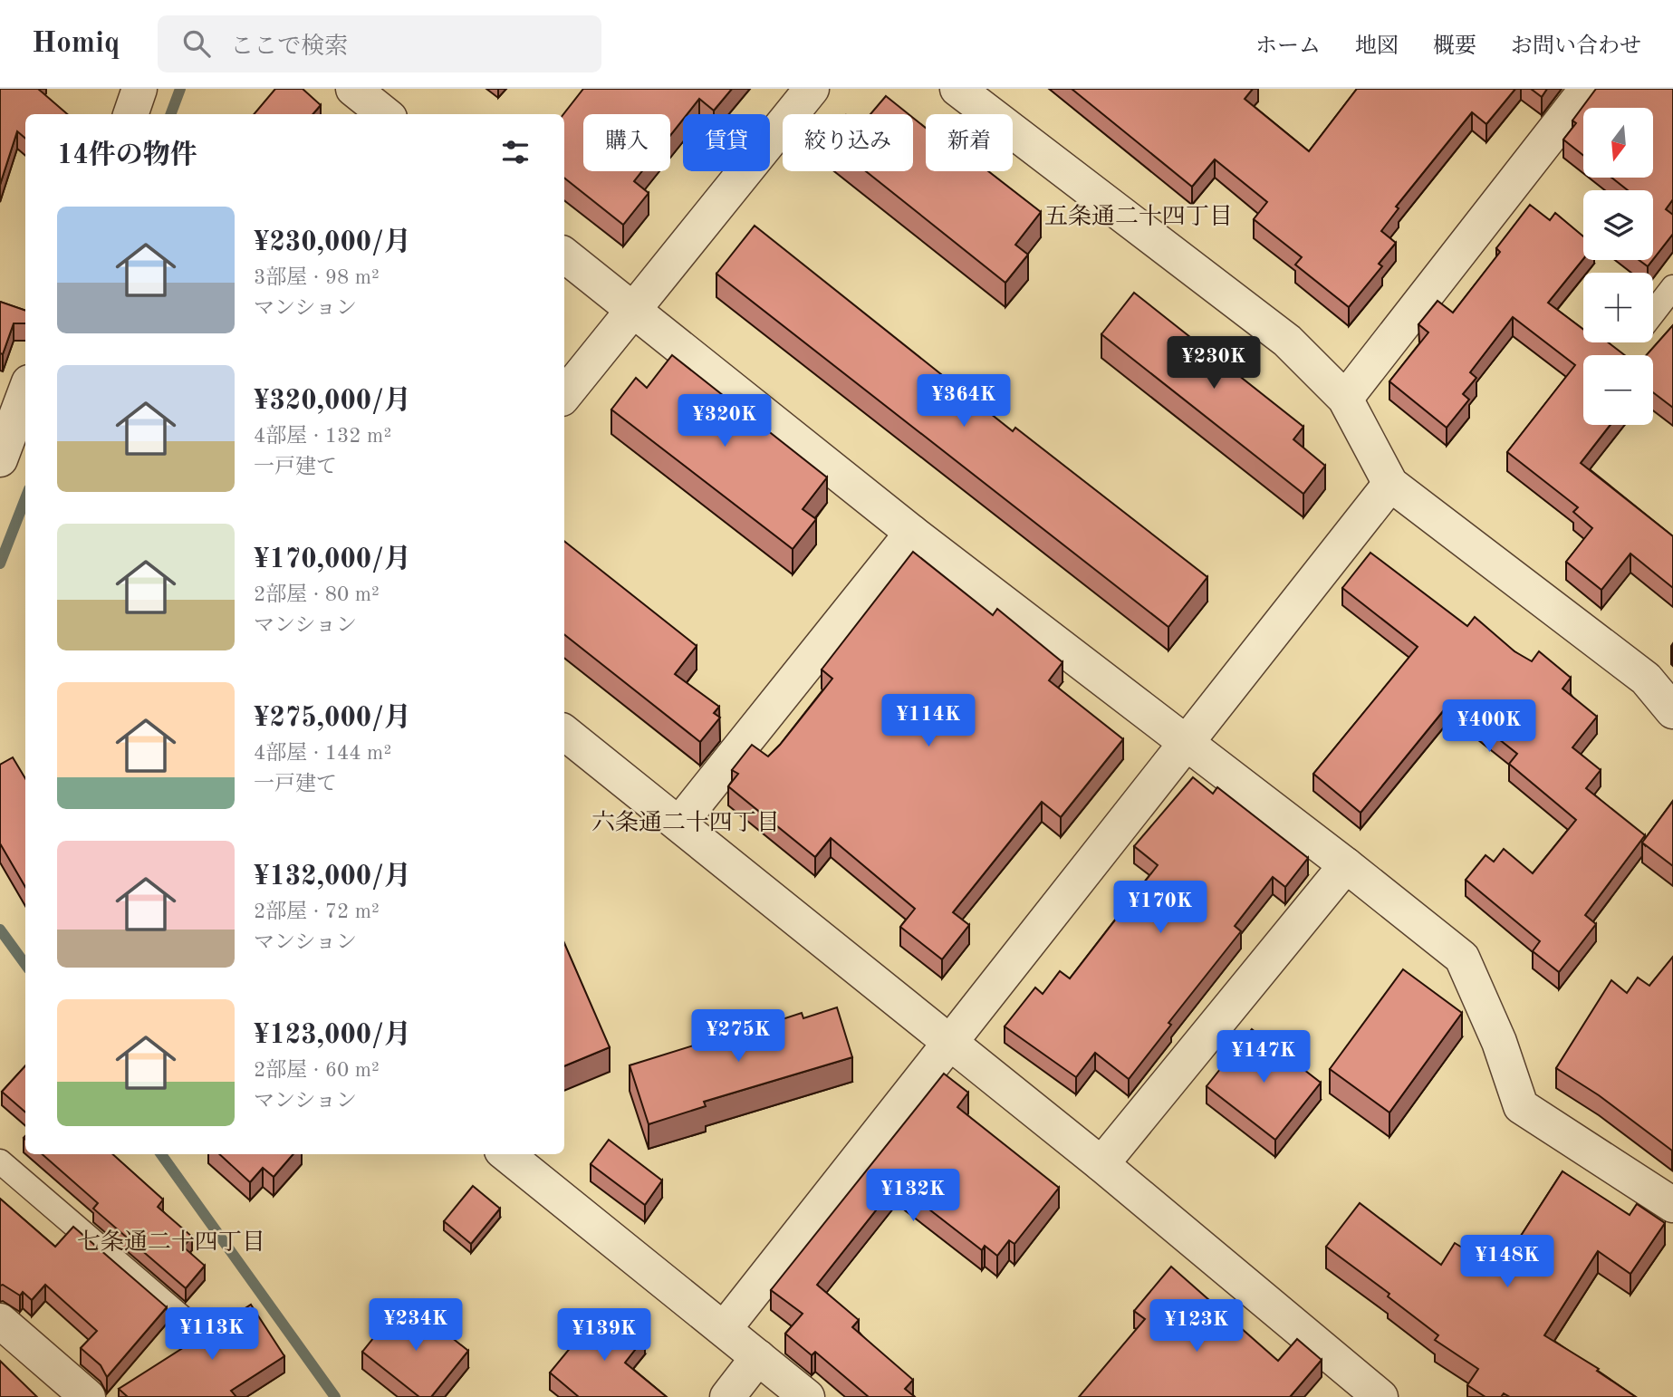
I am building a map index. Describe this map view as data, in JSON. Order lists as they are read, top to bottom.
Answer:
{
  "districts": ["五条通二十四丁目", "六条通二十四丁目", "七条通二十四丁目"],
  "north": "bottom",
  "page": {
    "header": "Homiq",
    "search": "ここで検索",
    "nav": [
      "ホーム",
      "地図",
      "概要",
      "お問い合わせ"
    ],
    "map_buttons": ["+", "−"],
    "chip": [
      "購入",
      "賃貸",
      "絞り込み",
      "新着"
    ],
    "heading": "14件の物件",
    "list": [
      {
        "name": "¥230,000/月",
        "note": "3部屋 · 98 m² · マンション"
      },
      {
        "name": "¥320,000/月",
        "note": "4部屋 · 132 m² · 一戸建て"
      },
      {
        "name": "¥170,000/月",
        "note": "2部屋 · 80 m² · マンション"
      },
      {
        "name": "¥275,000/月",
        "note": "4部屋 · 144 m² · 一戸建て"
      },
      {
        "name": "¥132,000/月",
        "note": "2部屋 · 72 m² · マンション"
      },
      {
        "name": "¥123,000/月",
        "note": "2部屋 · 60 m² · マンション"
      }
    ],
    "price": [
      "¥230K",
      "¥364K",
      "¥320K",
      "¥114K",
      "¥400K",
      "¥170K",
      "¥275K",
      "¥147K",
      "¥132K",
      "¥148K",
      "¥234K",
      "¥123K",
      "¥113K",
      "¥139K"
    ]
  }
}
